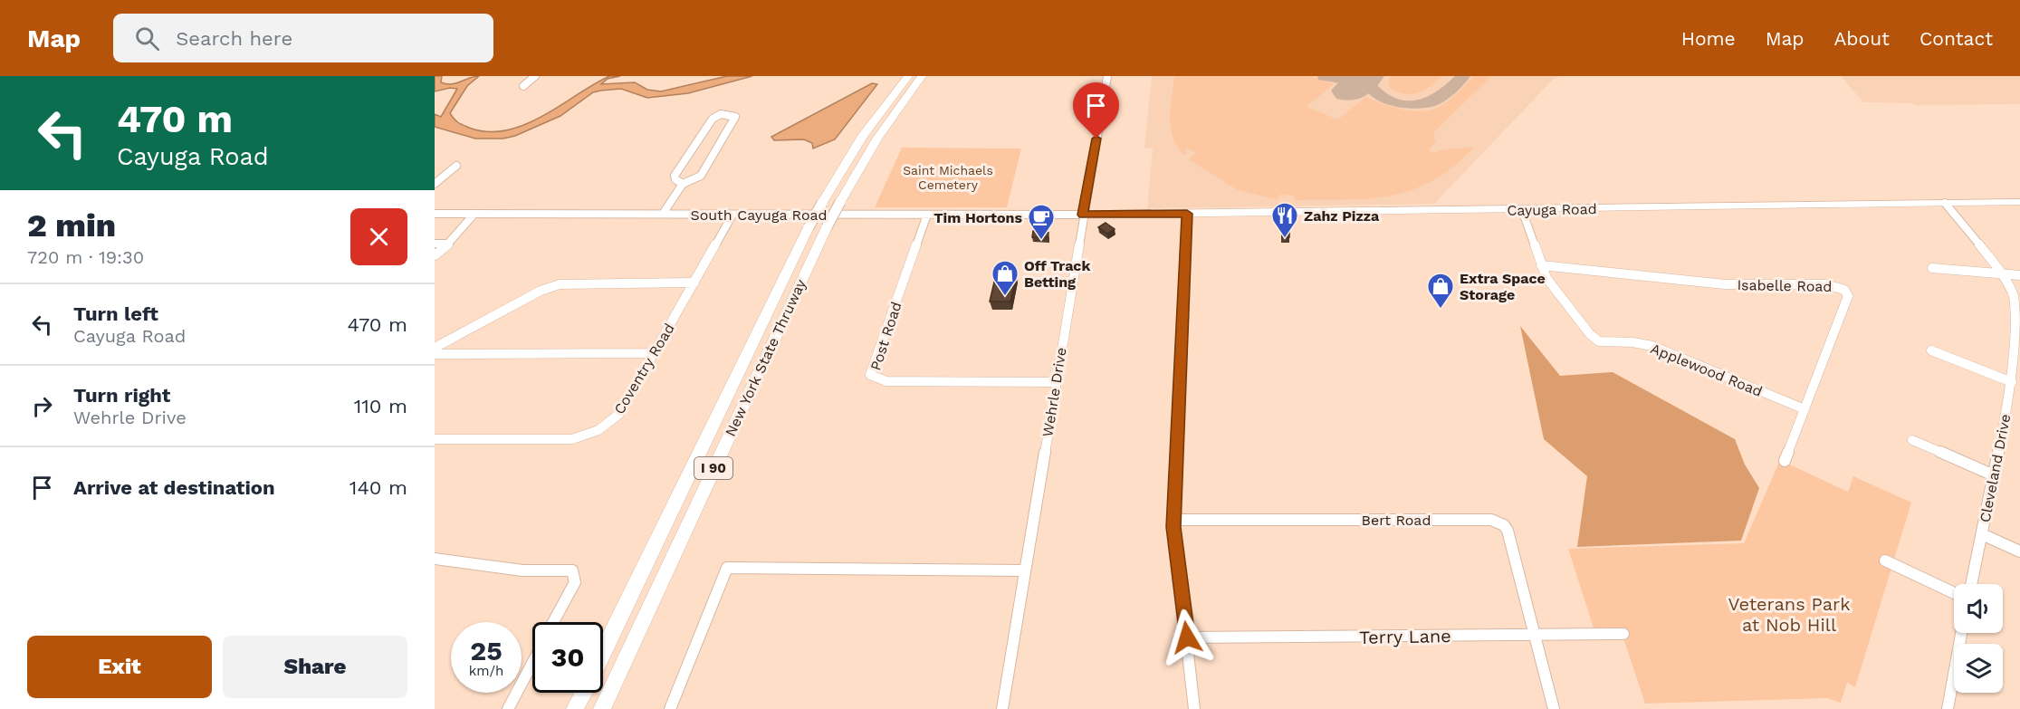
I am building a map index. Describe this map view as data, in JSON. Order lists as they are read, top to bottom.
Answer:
{
  "streets": {
    "highway": ["New York State Thruway", "I 90"],
    "main road": ["Cayuga Road"],
    "street": [
      "South Cayuga Road",
      "Isabelle Road",
      "Post Road",
      "Coventry Road",
      "Applewood Road",
      "Wehrle Drive",
      "Cleveland Drive",
      "Bert Road",
      "Terry Lane"
    ]
  },
  "crossings": [
    ["Cayuga Road", "South Cayuga Road"],
    ["Cayuga Road", "Applewood Road"],
    ["Cayuga Road", "Wehrle Drive"],
    ["Cayuga Road", "Cleveland Drive"],
    ["South Cayuga Road", "Post Road"],
    ["South Cayuga Road", "Coventry Road"],
    ["South Cayuga Road", "Wehrle Drive"],
    ["Isabelle Road", "Applewood Road"],
    ["Post Road", "Wehrle Drive"],
    ["Bert Road", "Terry Lane"]
  ],
  "parks": ["Saint Michaels Cemetery", "Veterans Park at Nob Hill"],
  "places": {
    "restaurant": ["Zahz Pizza"],
    "cafe": ["Tim Hortons"],
    "shop": ["Off Track Betting", "Extra Space Storage"]
  },
  "page": {
    "header": "Map",
    "search": "Search here",
    "nav": [
      "Home",
      "Map",
      "About",
      "Contact"
    ],
    "turn": ["470 m", "Cayuga Road"],
    "heading": ["2 min", "720 m · 19:30"],
    "list": [
      {
        "name": "Turn left",
        "note": "Cayuga Road",
        "value": "470 m"
      },
      {
        "name": "Turn right",
        "note": "Wehrle Drive",
        "value": "110 m"
      },
      {
        "name": "Arrive at destination",
        "value": "140 m"
      }
    ],
    "speed": "25 km/h",
    "limit": "30",
    "buttons": ["Exit", "Share"]
  }
}
